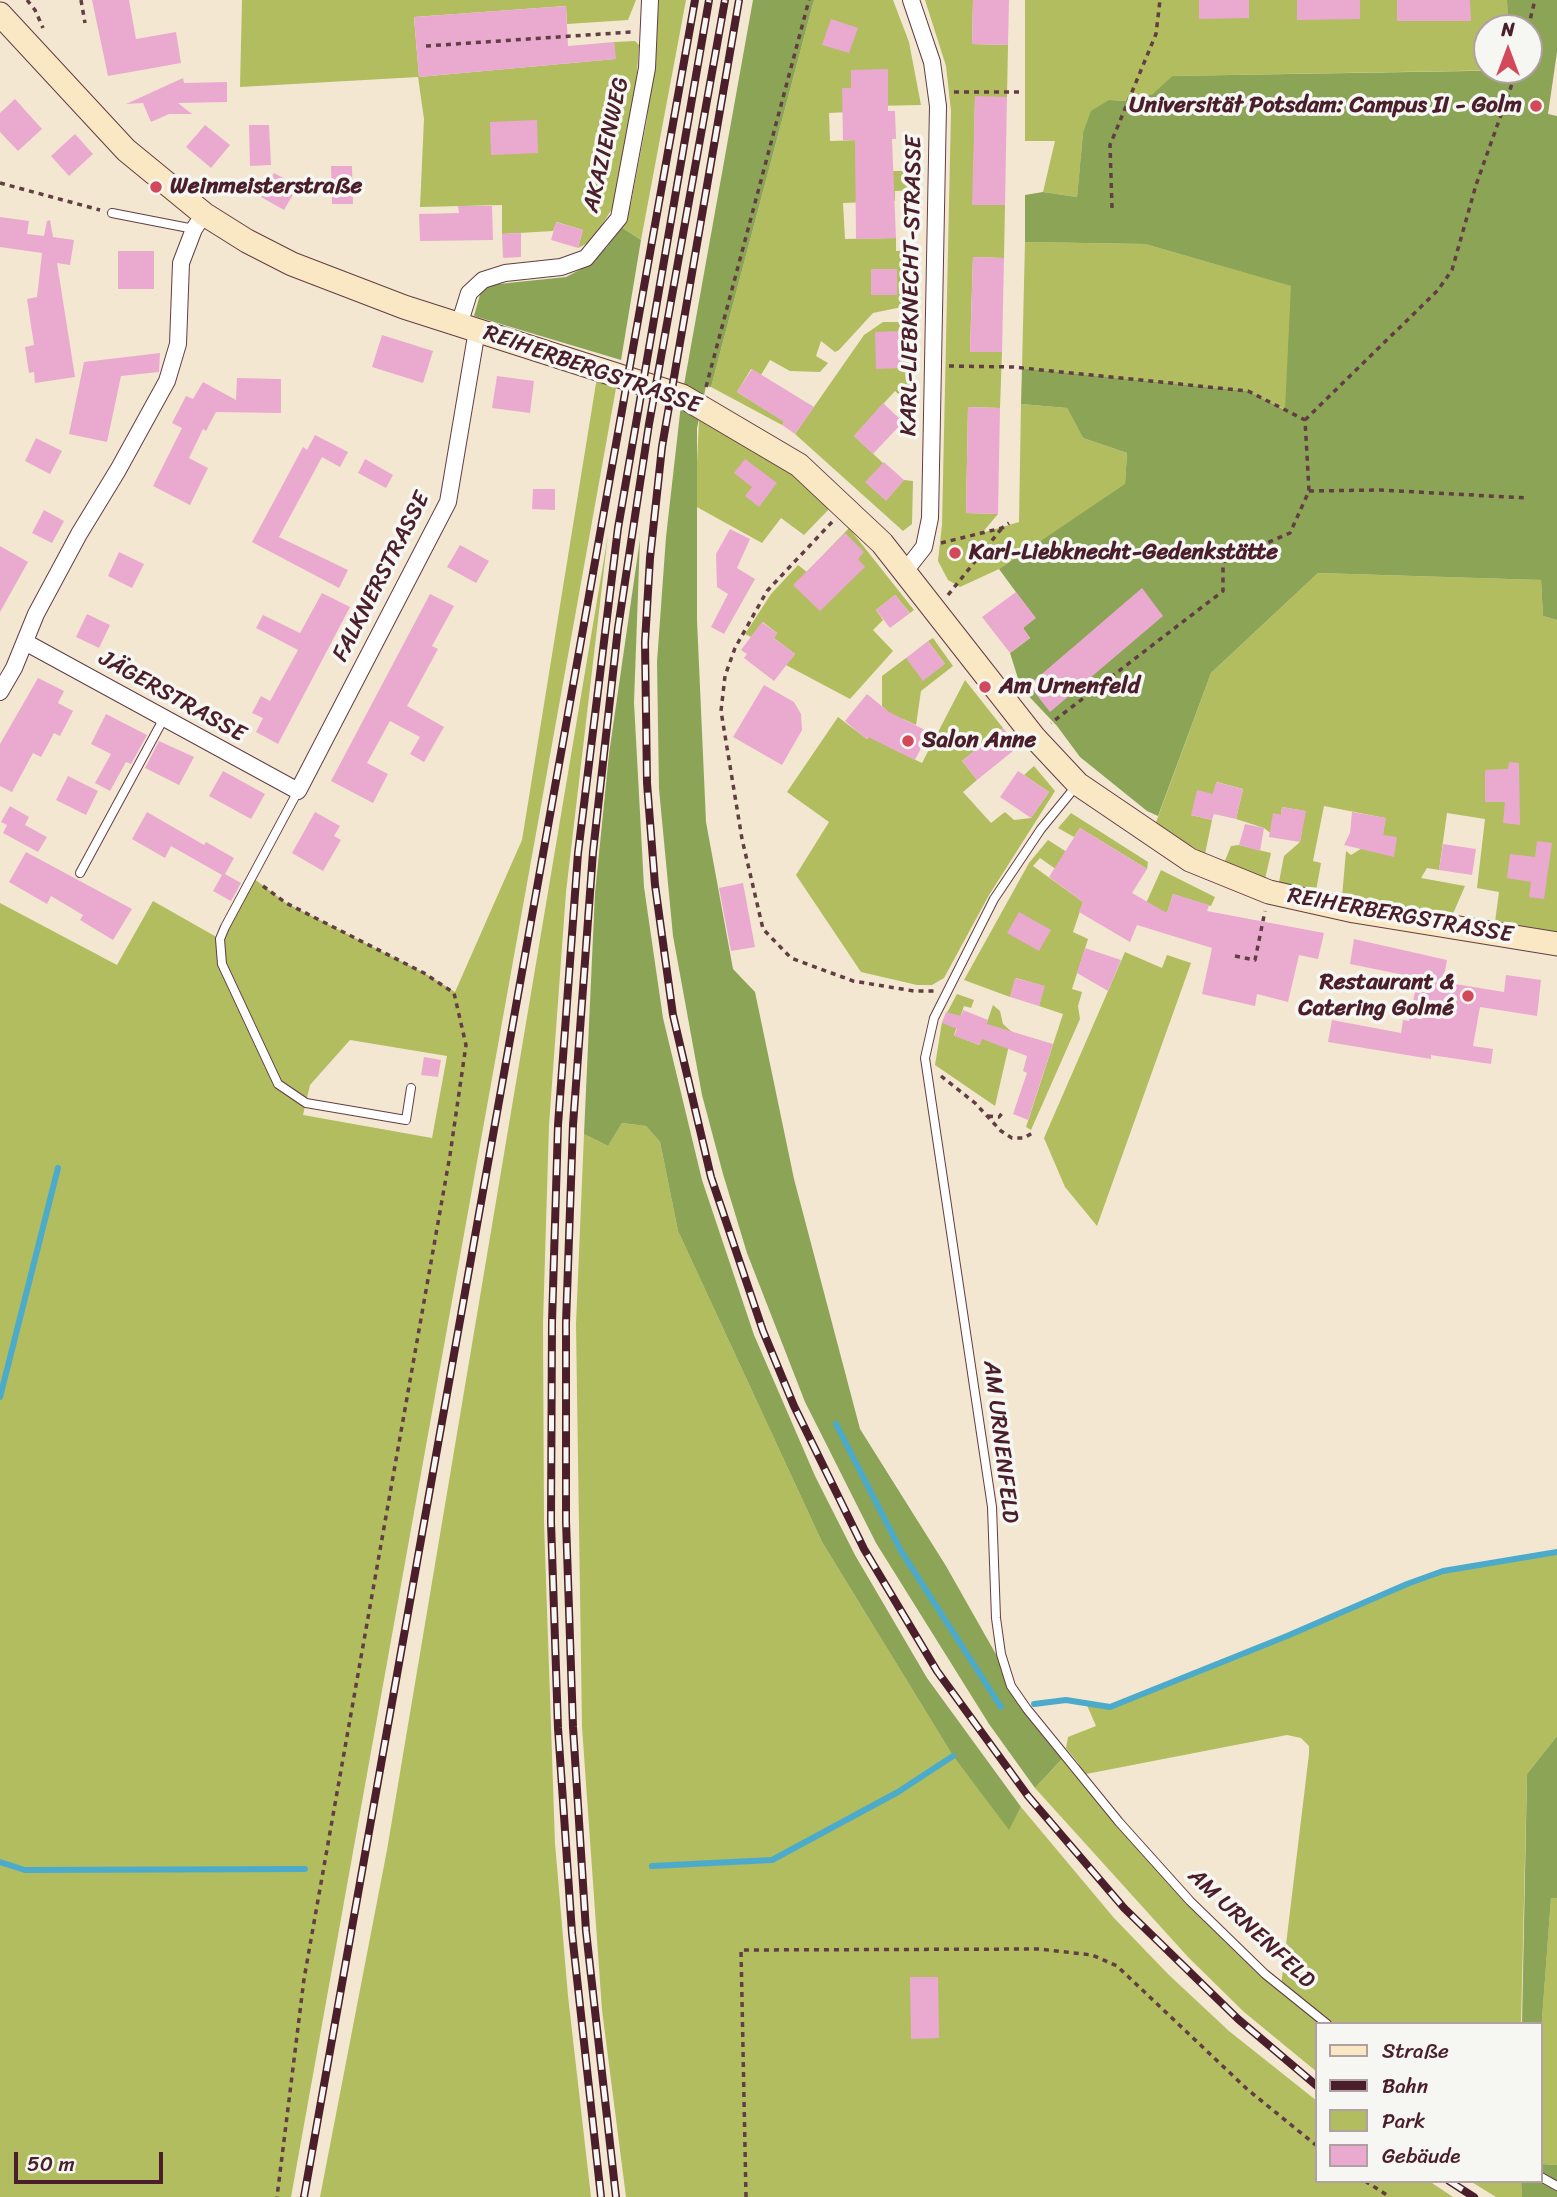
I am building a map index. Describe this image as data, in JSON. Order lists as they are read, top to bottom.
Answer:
{
  "streets": {
    "street": [
      "AKAZIENWEG",
      "KARL-LIEBKNECHT-STRASSE",
      "REIHERBERGSTRASSE",
      "FALKNERSTRASSE",
      "JÄGERSTRASSE"
    ],
    "lane": ["AM URNENFELD"]
  },
  "crossings": [
    ["AKAZIENWEG", "REIHERBERGSTRASSE"],
    ["AKAZIENWEG", "FALKNERSTRASSE"],
    ["KARL-LIEBKNECHT-STRASSE", "REIHERBERGSTRASSE"],
    ["REIHERBERGSTRASSE", "FALKNERSTRASSE"],
    ["REIHERBERGSTRASSE", "AM URNENFELD"],
    ["FALKNERSTRASSE", "JÄGERSTRASSE"]
  ],
  "places": [
    "Universität Potsdam: Campus II - Golm",
    "Weinmeisterstraße",
    "Karl-Liebknecht-Gedenkstätte",
    "Am Urnenfeld",
    "Salon Anne",
    "Restaurant & Catering Golmé"
  ],
  "legend": [
    "Straße",
    "Bahn",
    "Park",
    "Gebäude"
  ],
  "scale_bar": "50 m",
  "north": "top"
}
